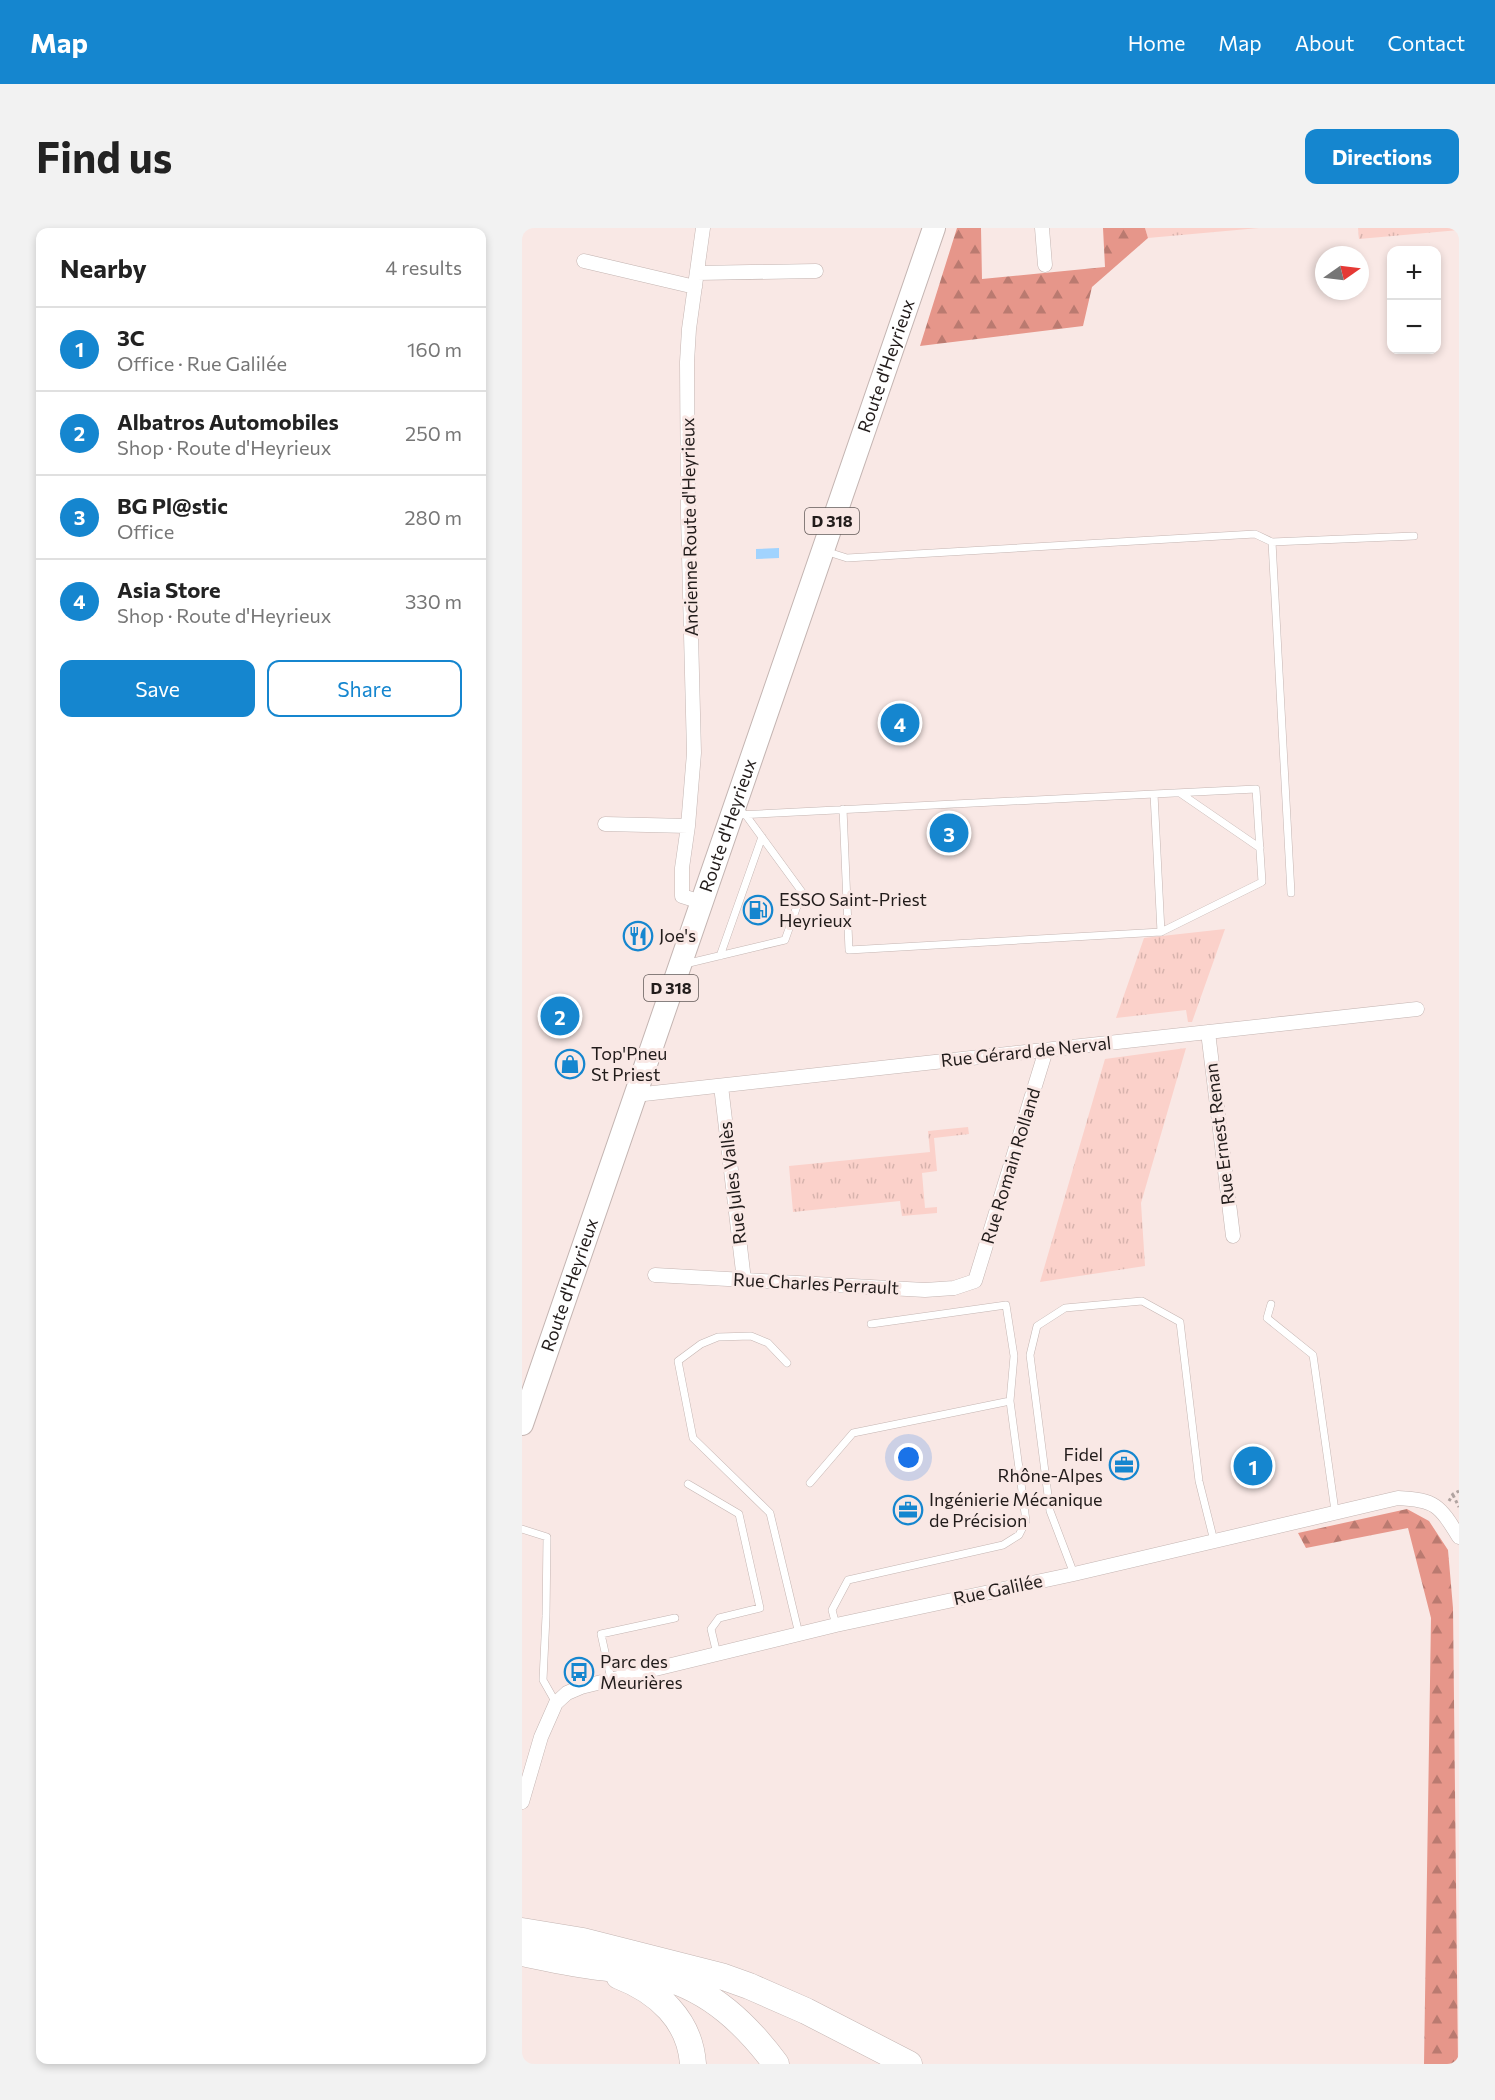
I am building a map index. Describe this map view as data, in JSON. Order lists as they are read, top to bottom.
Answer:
{
  "streets": {
    "main road": ["Route d'Heyrieux", "D 318"],
    "street": [
      "Ancienne Route d'Heyrieux",
      "Rue Gérard de Nerval",
      "Rue Ernest Renan",
      "Rue Romain Rolland",
      "Rue Jules Vallès",
      "Rue Charles Perrault",
      "Rue Galilée"
    ]
  },
  "crossings": [
    ["Route d'Heyrieux", "Ancienne Route d'Heyrieux"],
    ["Route d'Heyrieux", "Rue Gérard de Nerval"],
    ["Rue Gérard de Nerval", "Rue Ernest Renan"],
    ["Rue Gérard de Nerval", "Rue Romain Rolland"],
    ["Rue Gérard de Nerval", "Rue Jules Vallès"],
    ["Rue Romain Rolland", "Rue Charles Perrault"],
    ["Rue Jules Vallès", "Rue Charles Perrault"]
  ],
  "places": {
    "fuel station": ["ESSO Saint-Priest Heyrieux"],
    "restaurant": ["Joe's"],
    "shop": ["Top'Pneu St Priest"],
    "office": ["Fidel Rhône-Alpes", "Ingénierie Mécanique de Précision"],
    "bus stop": ["Parc des Meurières"]
  },
  "north": "right",
  "page": {
    "header": "Map",
    "nav": [
      "Home",
      "Map",
      "About",
      "Contact"
    ],
    "buttons": [
      "Directions",
      ["Save", "Share"]
    ],
    "title": "Find us",
    "heading": ["Nearby", "4 results"],
    "map_buttons": ["+", "−"],
    "list": [
      {
        "mark": "1",
        "name": "3C",
        "note": "Office · Rue Galilée",
        "value": "160 m"
      },
      {
        "mark": "2",
        "name": "Albatros Automobiles",
        "note": "Shop · Route d'Heyrieux",
        "value": "250 m"
      },
      {
        "mark": "3",
        "name": "BG Pl@stic",
        "note": "Office",
        "value": "280 m"
      },
      {
        "mark": "4",
        "name": "Asia Store",
        "note": "Shop · Route d'Heyrieux",
        "value": "330 m"
      }
    ],
    "pins": [
      "4",
      "3",
      "2",
      "1"
    ]
  }
}
